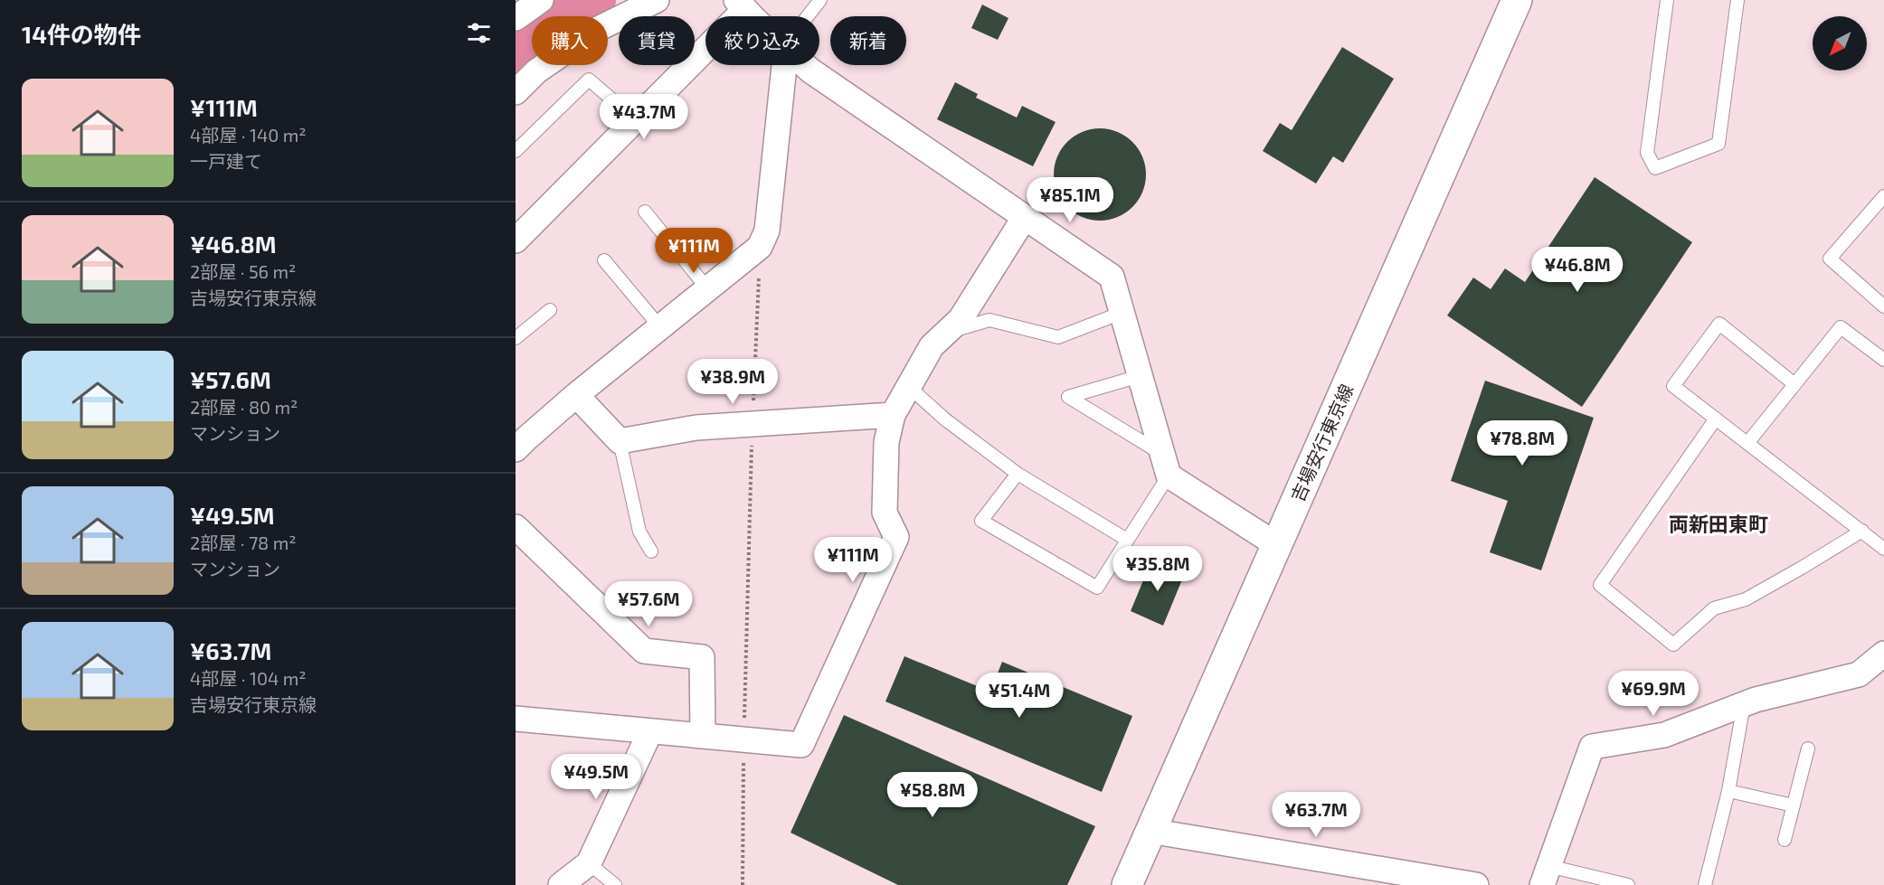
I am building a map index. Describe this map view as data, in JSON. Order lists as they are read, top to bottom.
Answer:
{
  "streets": {
    "main road": ["吉場安行東京線"]
  },
  "districts": ["両新田東町"],
  "north": "bottom left",
  "page": {
    "heading": "14件の物件",
    "chip": [
      "購入",
      "賃貸",
      "絞り込み",
      "新着"
    ],
    "list": [
      {
        "name": "¥111M",
        "note": "4部屋 · 140 m² · 一戸建て"
      },
      {
        "name": "¥46.8M",
        "note": "2部屋 · 56 m² · 吉場安行東京線"
      },
      {
        "name": "¥57.6M",
        "note": "2部屋 · 80 m² · マンション"
      },
      {
        "name": "¥49.5M",
        "note": "2部屋 · 78 m² · マンション"
      },
      {
        "name": "¥63.7M",
        "note": "4部屋 · 104 m² · 吉場安行東京線"
      }
    ],
    "price": [
      "¥43.7M",
      "¥85.1M",
      "¥111M",
      "¥46.8M",
      "¥38.9M",
      "¥78.8M",
      "¥111M",
      "¥35.8M",
      "¥57.6M",
      "¥69.9M",
      "¥51.4M",
      "¥49.5M",
      "¥58.8M",
      "¥63.7M"
    ]
  }
}
